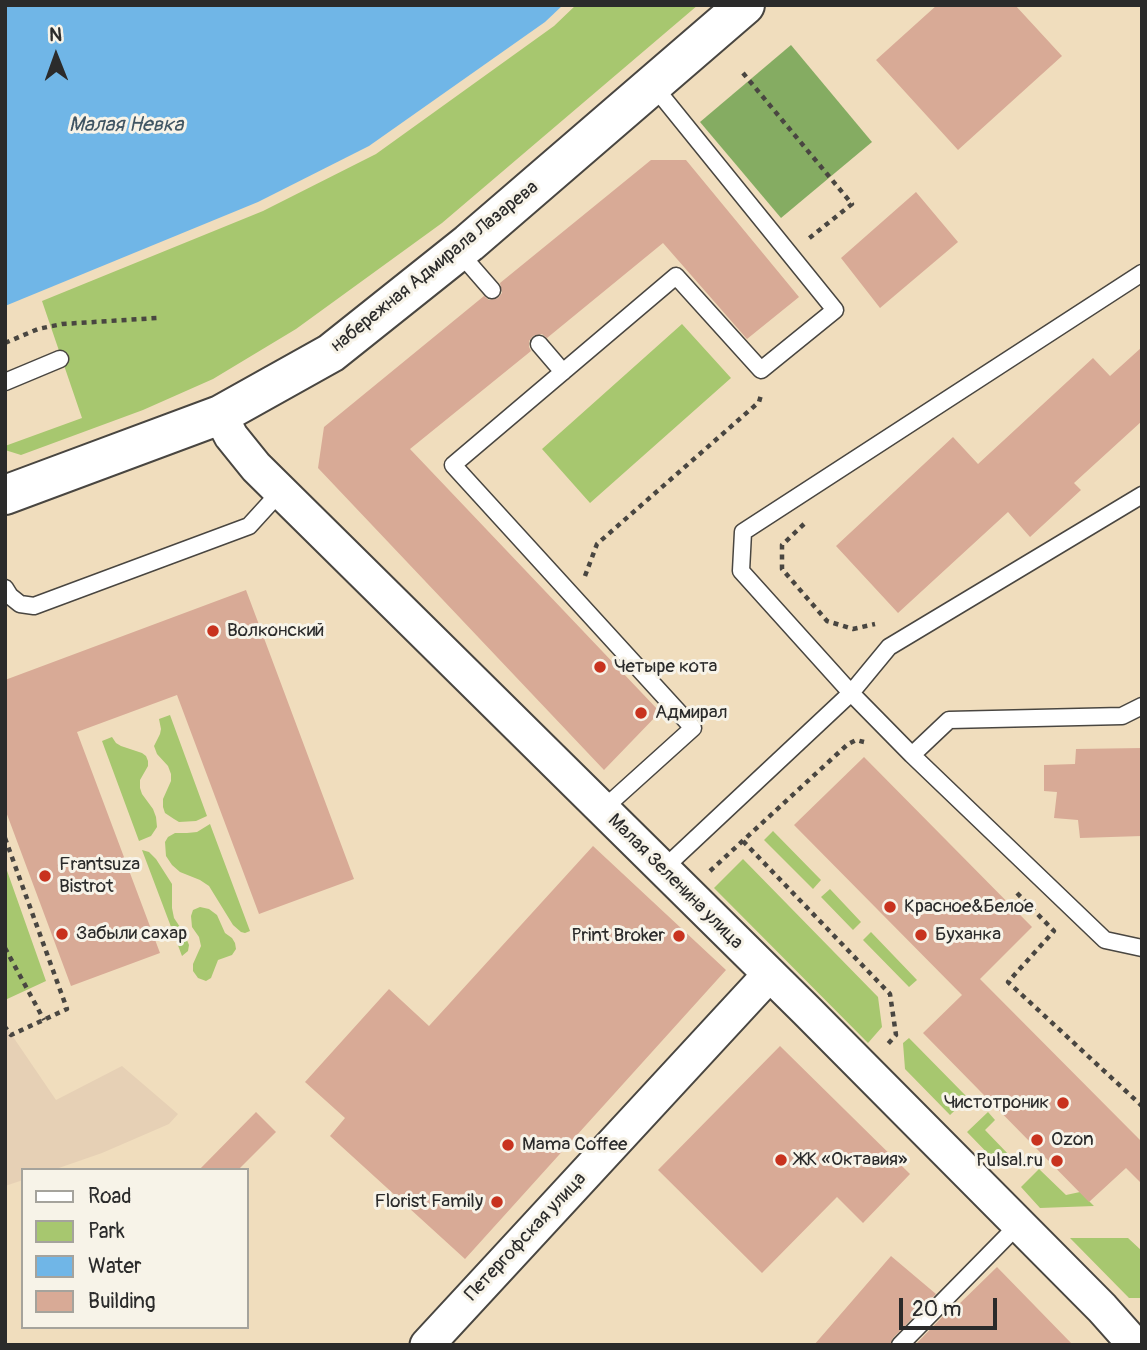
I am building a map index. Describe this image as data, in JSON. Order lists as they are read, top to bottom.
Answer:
{
  "streets": {
    "main road": ["набережная Адмирала Лазарева"],
    "street": ["Малая Зеленина улица", "Петергофская улица"]
  },
  "crossings": [
    ["набережная Адмирала Лазарева", "Малая Зеленина улица"],
    ["Малая Зеленина улица", "Петергофская улица"]
  ],
  "water": ["Малая Невка"],
  "places": [
    "Волконский",
    "Четыре кота",
    "Адмирал",
    "Frantsuza Bistrot",
    "Красное&Белое",
    "Забыли сахар",
    "Буханка",
    "Print Broker",
    "Чистотроник",
    "Ozon",
    "Mama Coffee",
    "ЖК «Октавия»",
    "Pulsal.ru",
    "Florist Family"
  ],
  "legend": [
    "Road",
    "Park",
    "Water",
    "Building"
  ],
  "scale_bar": "20 m",
  "north": "top"
}
